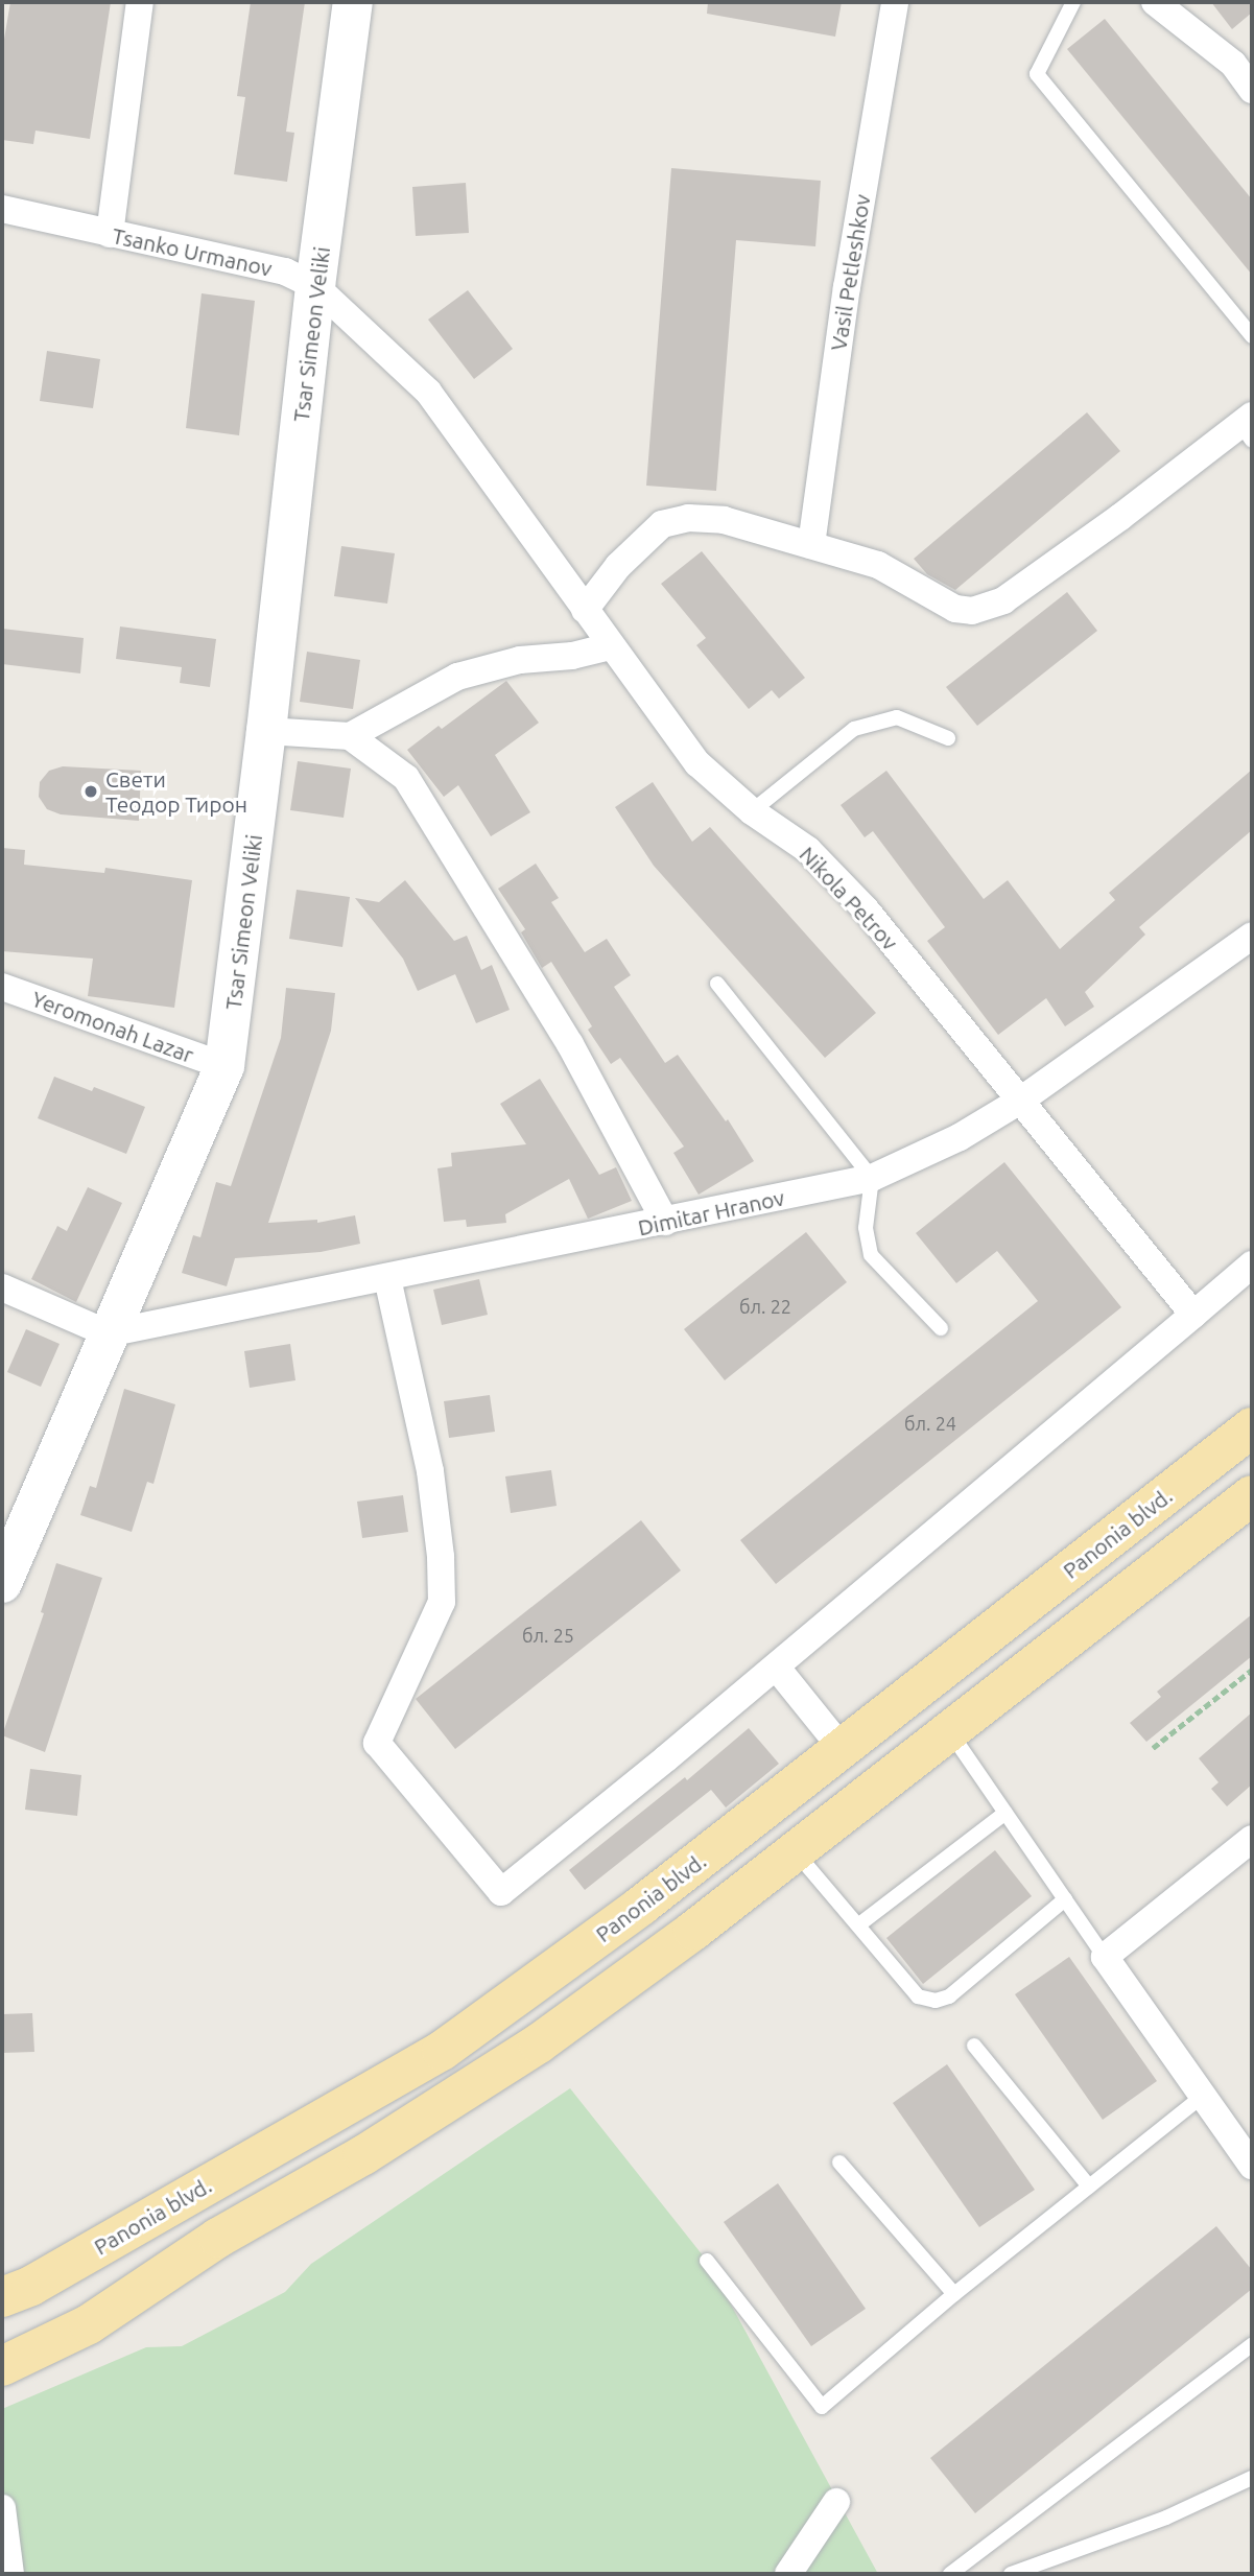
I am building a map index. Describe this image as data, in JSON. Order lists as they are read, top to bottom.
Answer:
{
  "streets": {
    "main road": ["Tsar Simeon Veliki", "Panonia blvd."],
    "street": [
      "Tsanko Urmanov",
      "Vasil Petleshkov",
      "Nikola Petrov",
      "Yeromonah Lazar",
      "Dimitar Hranov"
    ]
  },
  "crossings": [
    ["Tsanko Urmanov", "Tsar Simeon Veliki"],
    ["Tsanko Urmanov", "Nikola Petrov"],
    ["Tsar Simeon Veliki", "Yeromonah Lazar"],
    ["Tsar Simeon Veliki", "Dimitar Hranov"],
    ["Nikola Petrov", "Dimitar Hranov"]
  ],
  "places": ["Свети Теодор Тирон"],
  "house_numbers": ["бл. 22", "бл. 24", "бл. 25"]
}
